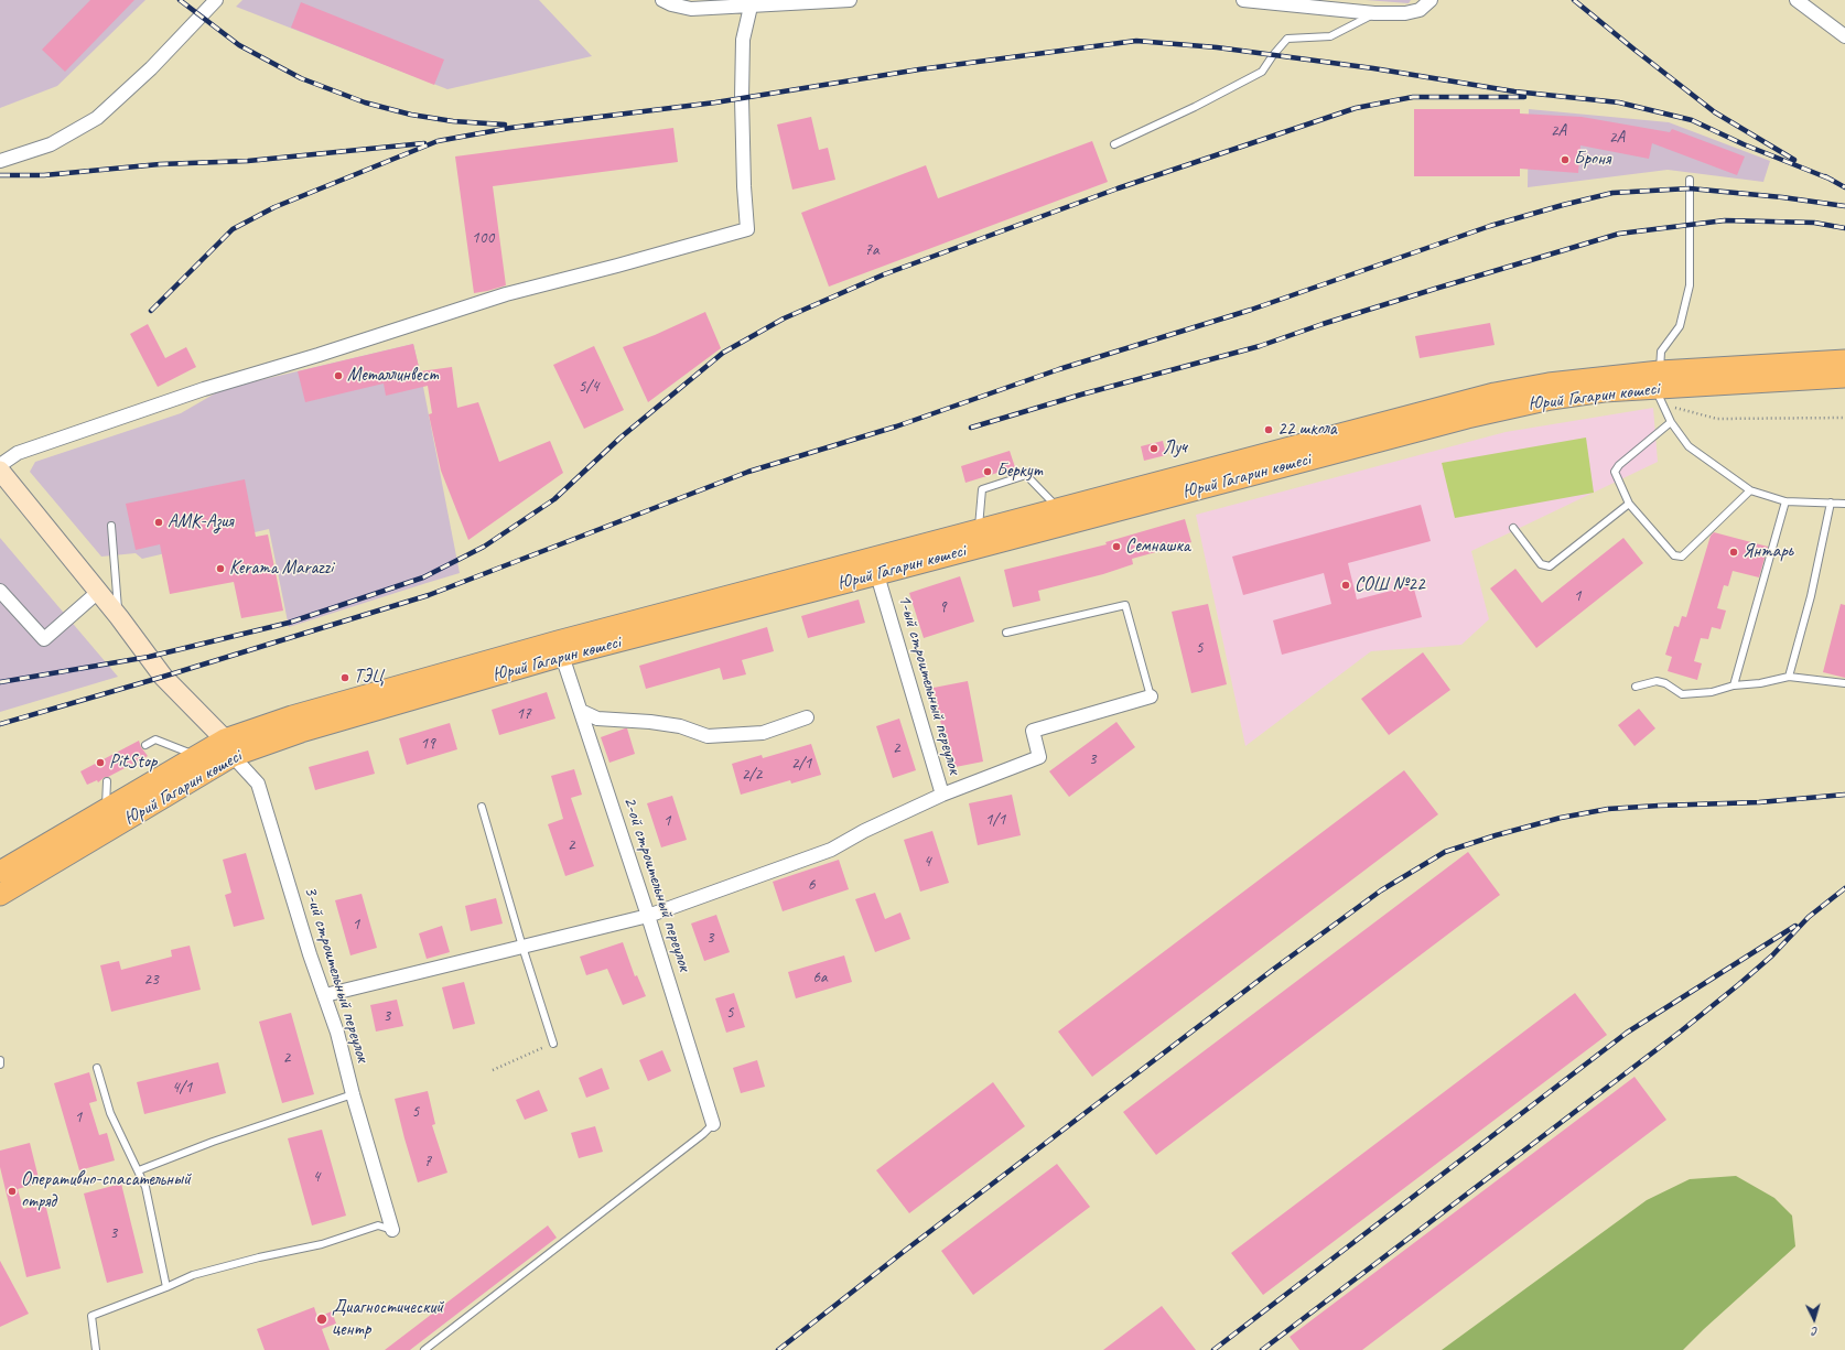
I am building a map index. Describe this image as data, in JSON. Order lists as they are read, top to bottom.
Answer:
{
  "streets": {
    "main road": ["Юрий Гагарин көшесі"],
    "street": ["1-ый строительный переулок", "2-ой строительный переулок", "3-ий строительный переулок"]
  },
  "crossings": [
    ["Юрий Гагарин көшесі", "1-ый строительный переулок"],
    ["Юрий Гагарин көшесі", "2-ой строительный переулок"],
    ["Юрий Гагарин көшесі", "3-ий строительный переулок"],
    ["1-ый строительный переулок", "2-ой строительный переулок"],
    ["1-ый строительный переулок", "3-ий строительный переулок"]
  ],
  "places": [
    "Броня",
    "Металлинвест",
    "22 школа",
    "Луч",
    "Беркут",
    "АМК-Азия",
    "Семнашка",
    "Янтарь",
    "Kerama Marazzi",
    "СОШ №22",
    "ТЭЦ",
    "PitStop",
    "Оперативно-спасательный отряд",
    "Диагностический центр"
  ],
  "house_numbers": [
    "2А",
    "2А",
    "100",
    "7а",
    "5/4",
    "1",
    "9",
    "5",
    "17",
    "19",
    "2",
    "3",
    "2/1",
    "2/2",
    "1/1",
    "1",
    "2",
    "4",
    "6",
    "1",
    "3",
    "6а",
    "23",
    "5",
    "3",
    "2",
    "4/1",
    "5",
    "1",
    "7",
    "4",
    "3"
  ],
  "north": "bottom"
}
